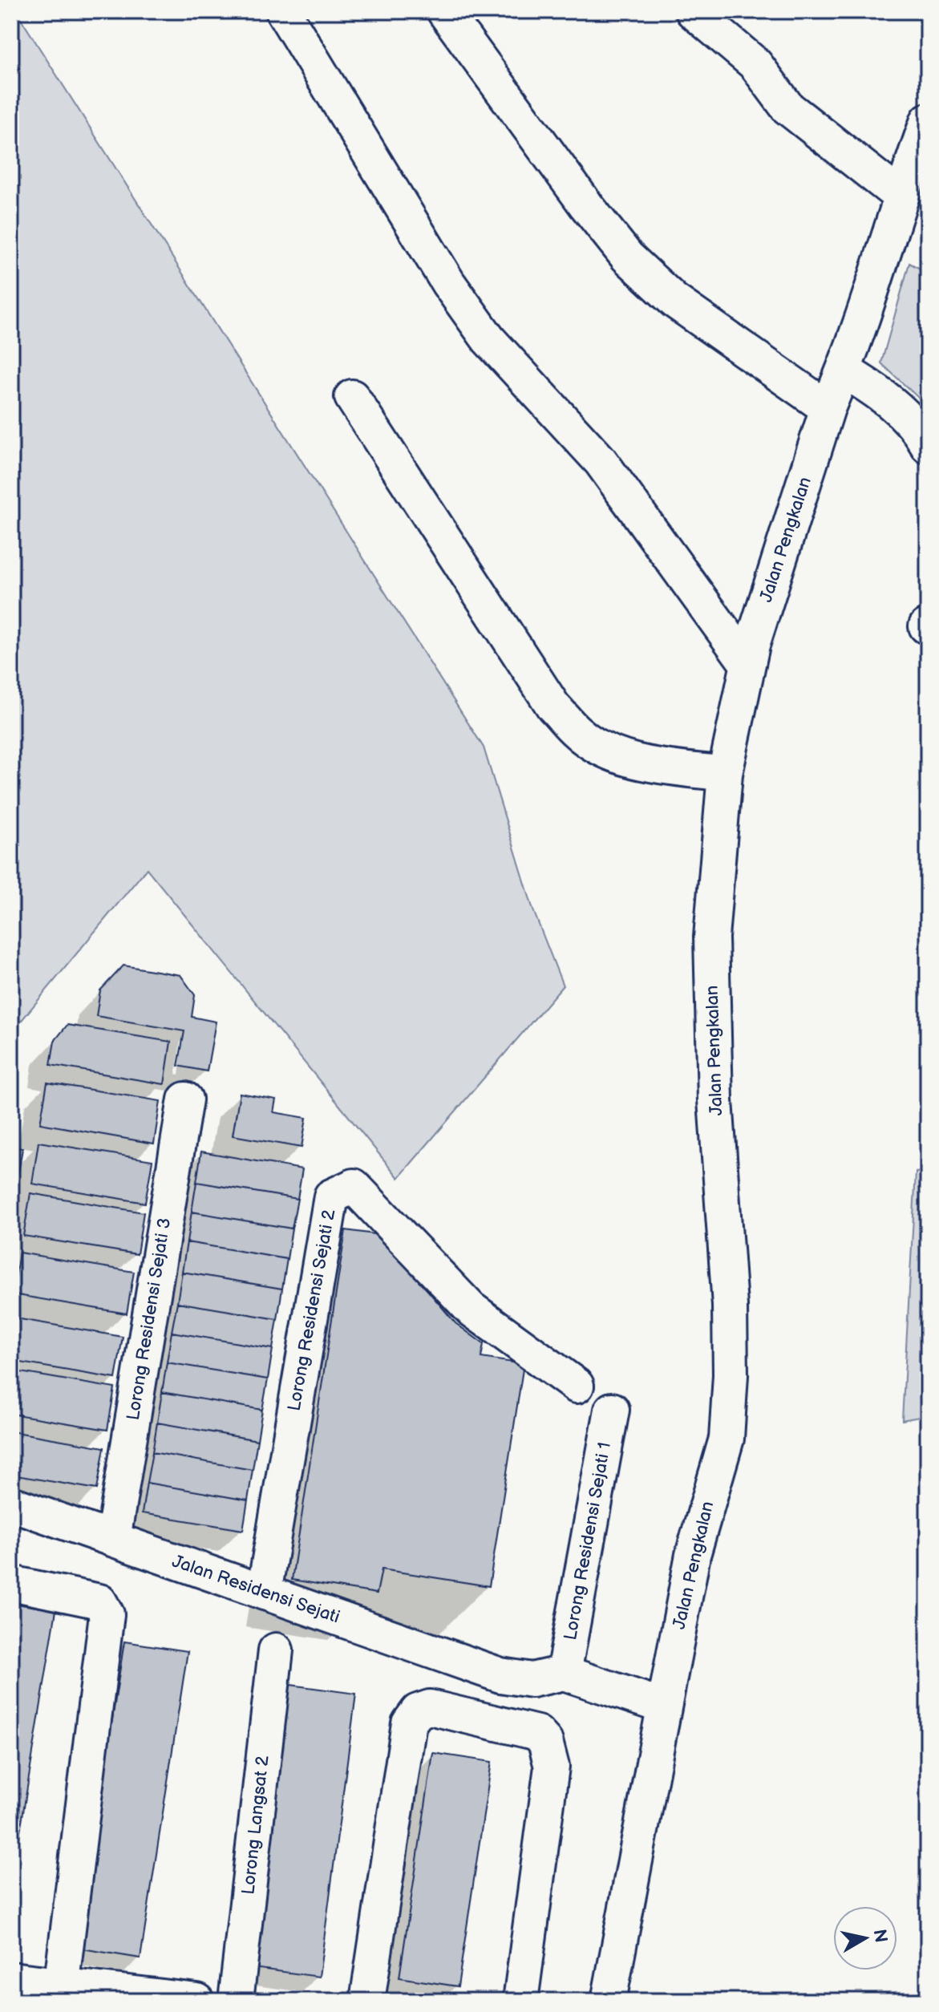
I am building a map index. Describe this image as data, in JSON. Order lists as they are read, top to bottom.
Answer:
{
  "streets": {
    "street": [
      "Jalan Pengkalan",
      "Lorong Residensi Sejati 2",
      "Lorong Residensi Sejati 3",
      "Lorong Residensi Sejati 1",
      "Jalan Residensi Sejati",
      "Lorong Langsat 2"
    ]
  },
  "crossings": [
    ["Lorong Residensi Sejati 2", "Jalan Residensi Sejati"],
    ["Lorong Residensi Sejati 3", "Jalan Residensi Sejati"],
    ["Lorong Residensi Sejati 1", "Jalan Residensi Sejati"]
  ],
  "north": "right"
}
